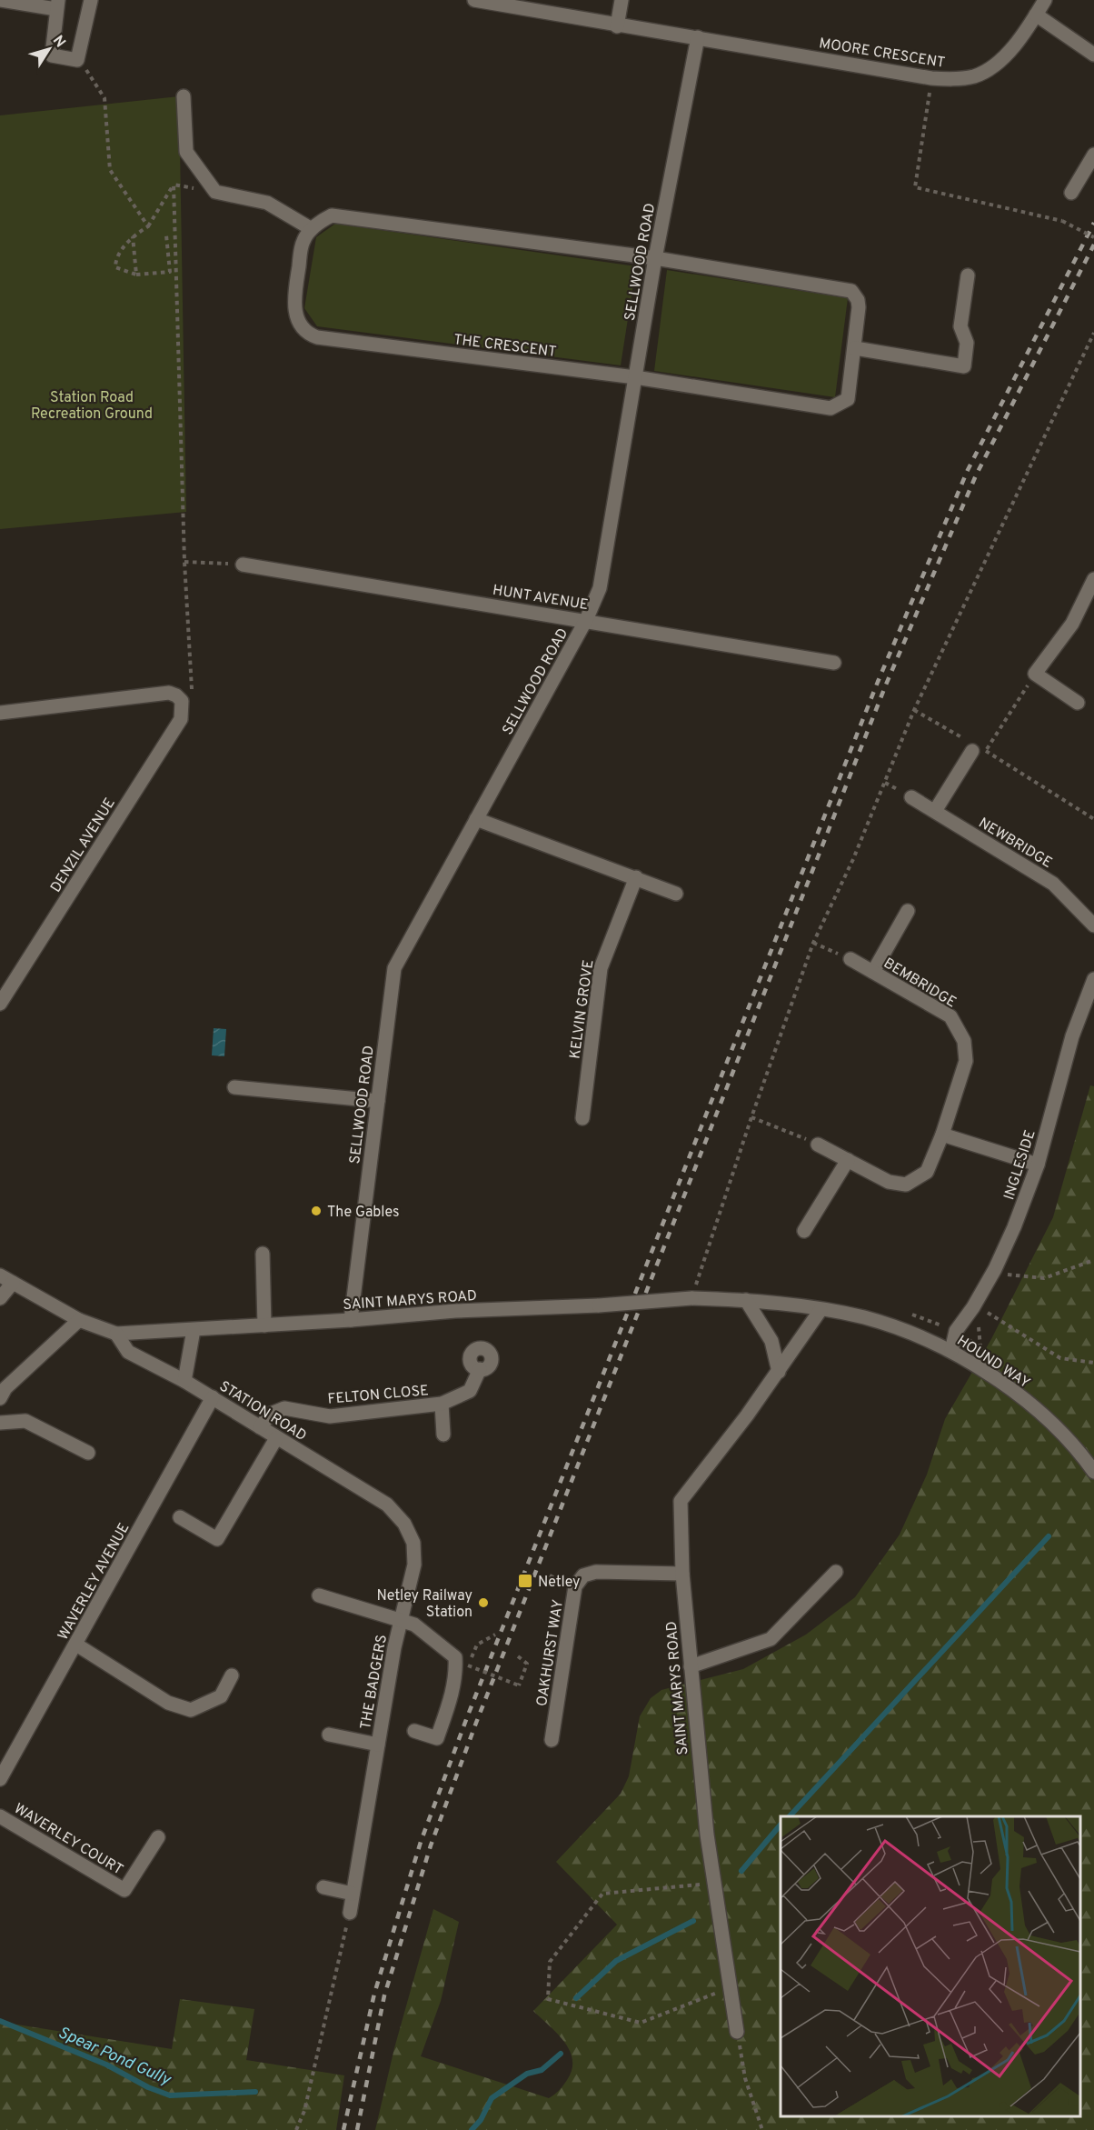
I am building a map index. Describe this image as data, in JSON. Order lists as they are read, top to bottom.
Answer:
{
  "streets": {
    "street": [
      "MOORE CRESCENT",
      "SELLWOOD ROAD",
      "THE CRESCENT",
      "HUNT AVENUE",
      "NEWBRIDGE",
      "DENZIL AVENUE",
      "BEMBRIDGE",
      "KELVIN GROVE",
      "INGLESIDE",
      "SAINT MARYS ROAD",
      "HOUND WAY",
      "FELTON CLOSE",
      "STATION ROAD",
      "WAVERLEY AVENUE",
      "OAKHURST WAY",
      "THE BADGERS",
      "WAVERLEY COURT"
    ]
  },
  "crossings": [
    ["MOORE CRESCENT", "SELLWOOD ROAD"],
    ["SELLWOOD ROAD", "THE CRESCENT"],
    ["SELLWOOD ROAD", "HUNT AVENUE"],
    ["SELLWOOD ROAD", "SAINT MARYS ROAD"],
    ["INGLESIDE", "HOUND WAY"],
    ["SAINT MARYS ROAD", "HOUND WAY"],
    ["SAINT MARYS ROAD", "STATION ROAD"],
    ["SAINT MARYS ROAD", "OAKHURST WAY"],
    ["FELTON CLOSE", "STATION ROAD"],
    ["STATION ROAD", "WAVERLEY AVENUE"],
    ["STATION ROAD", "THE BADGERS"]
  ],
  "water": ["Spear Pond Gully"],
  "parks": ["Station Road Recreation Ground"],
  "places": {
    "other": ["The Gables", "Netley Railway Station"],
    "transit": ["Netley"]
  },
  "north": "top right"
}
